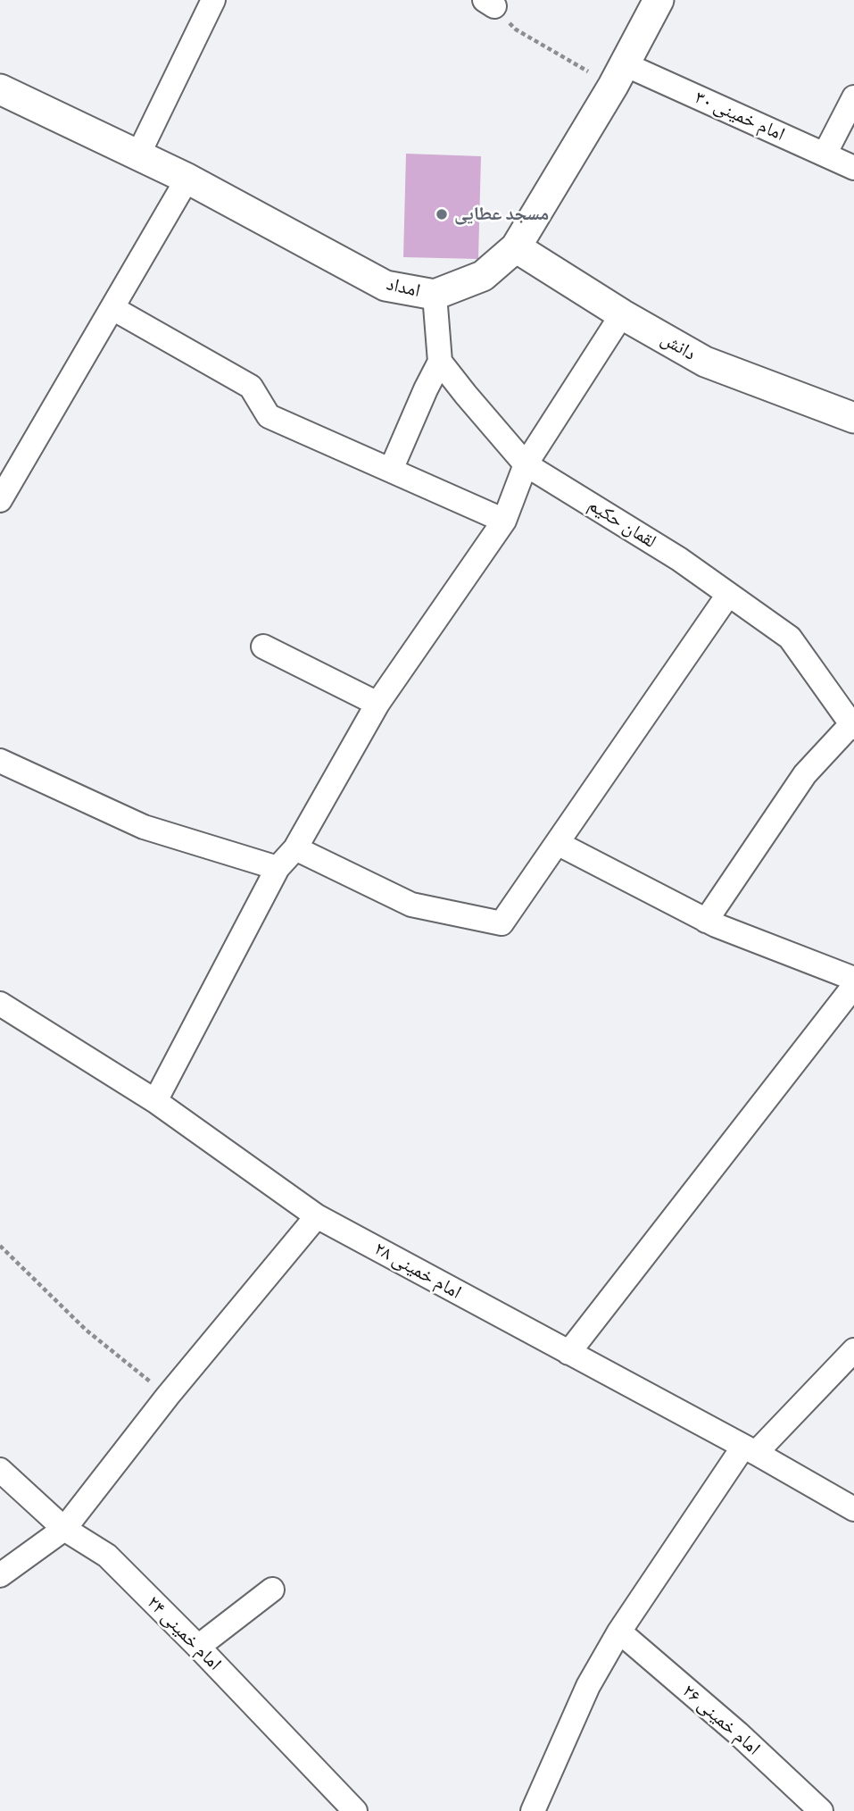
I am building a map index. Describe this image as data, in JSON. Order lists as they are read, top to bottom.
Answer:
{
  "streets": {
    "street": [
      "امام خمینی ۳۰",
      "امداد",
      "دانش",
      "لقمان حکیم",
      "امام خمینی ۲۸",
      "امام خمینی ۲۴",
      "امام خمینی ۲۶"
    ]
  },
  "crossings": [
    ["امام خمینی ۳۰", "امداد"],
    ["امداد", "دانش"]
  ],
  "places": ["مسجد عطایی"]
}
